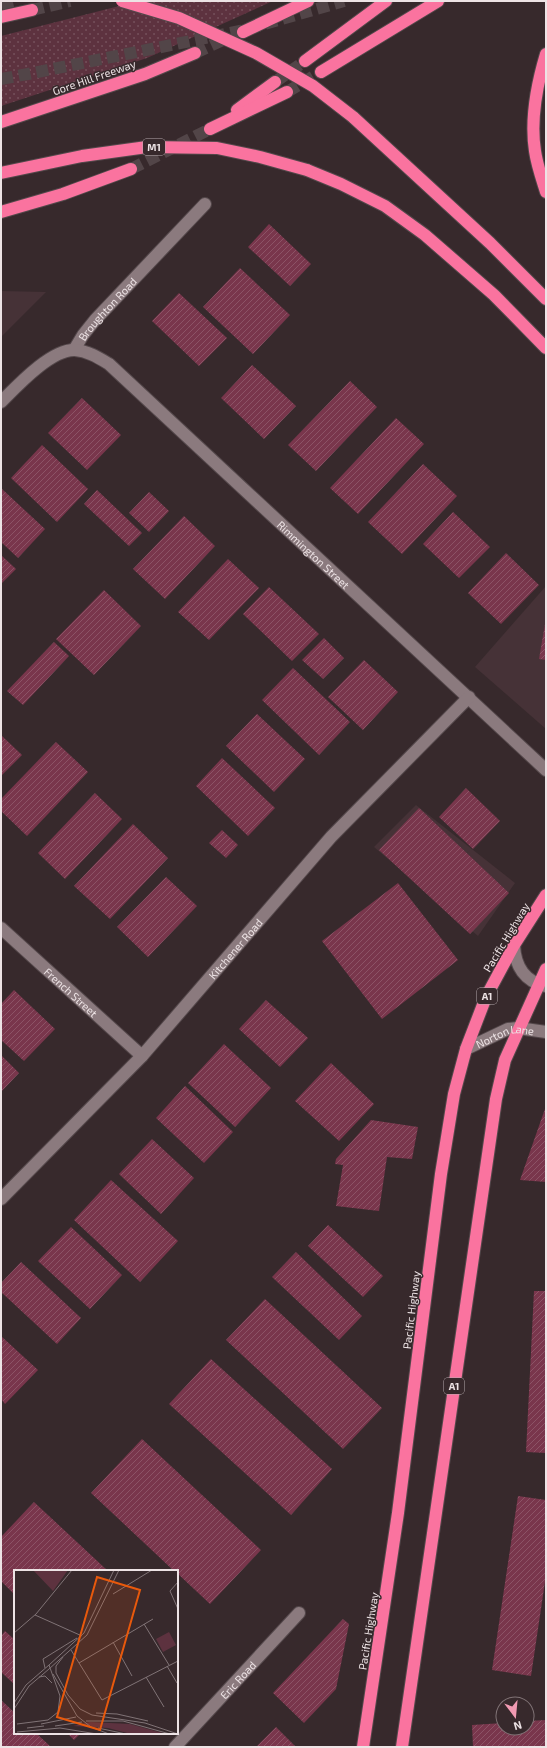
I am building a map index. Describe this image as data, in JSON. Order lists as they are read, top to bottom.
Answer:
{
  "streets": {
    "highway": [
      "Gore Hill Freeway",
      "M1",
      "Pacific Highway",
      "A1"
    ],
    "street": [
      "Broughton Road",
      "Rimmington Street",
      "Kitchener Road",
      "French Street",
      "Norton Lane",
      "Eric Road"
    ]
  },
  "crossings": [
    ["Broughton Road", "Rimmington Street"],
    ["Rimmington Street", "Kitchener Road"],
    ["Pacific Highway", "Norton Lane"],
    ["Kitchener Road", "French Street"],
    ["A1", "Norton Lane"]
  ],
  "north": "bottom"
}
